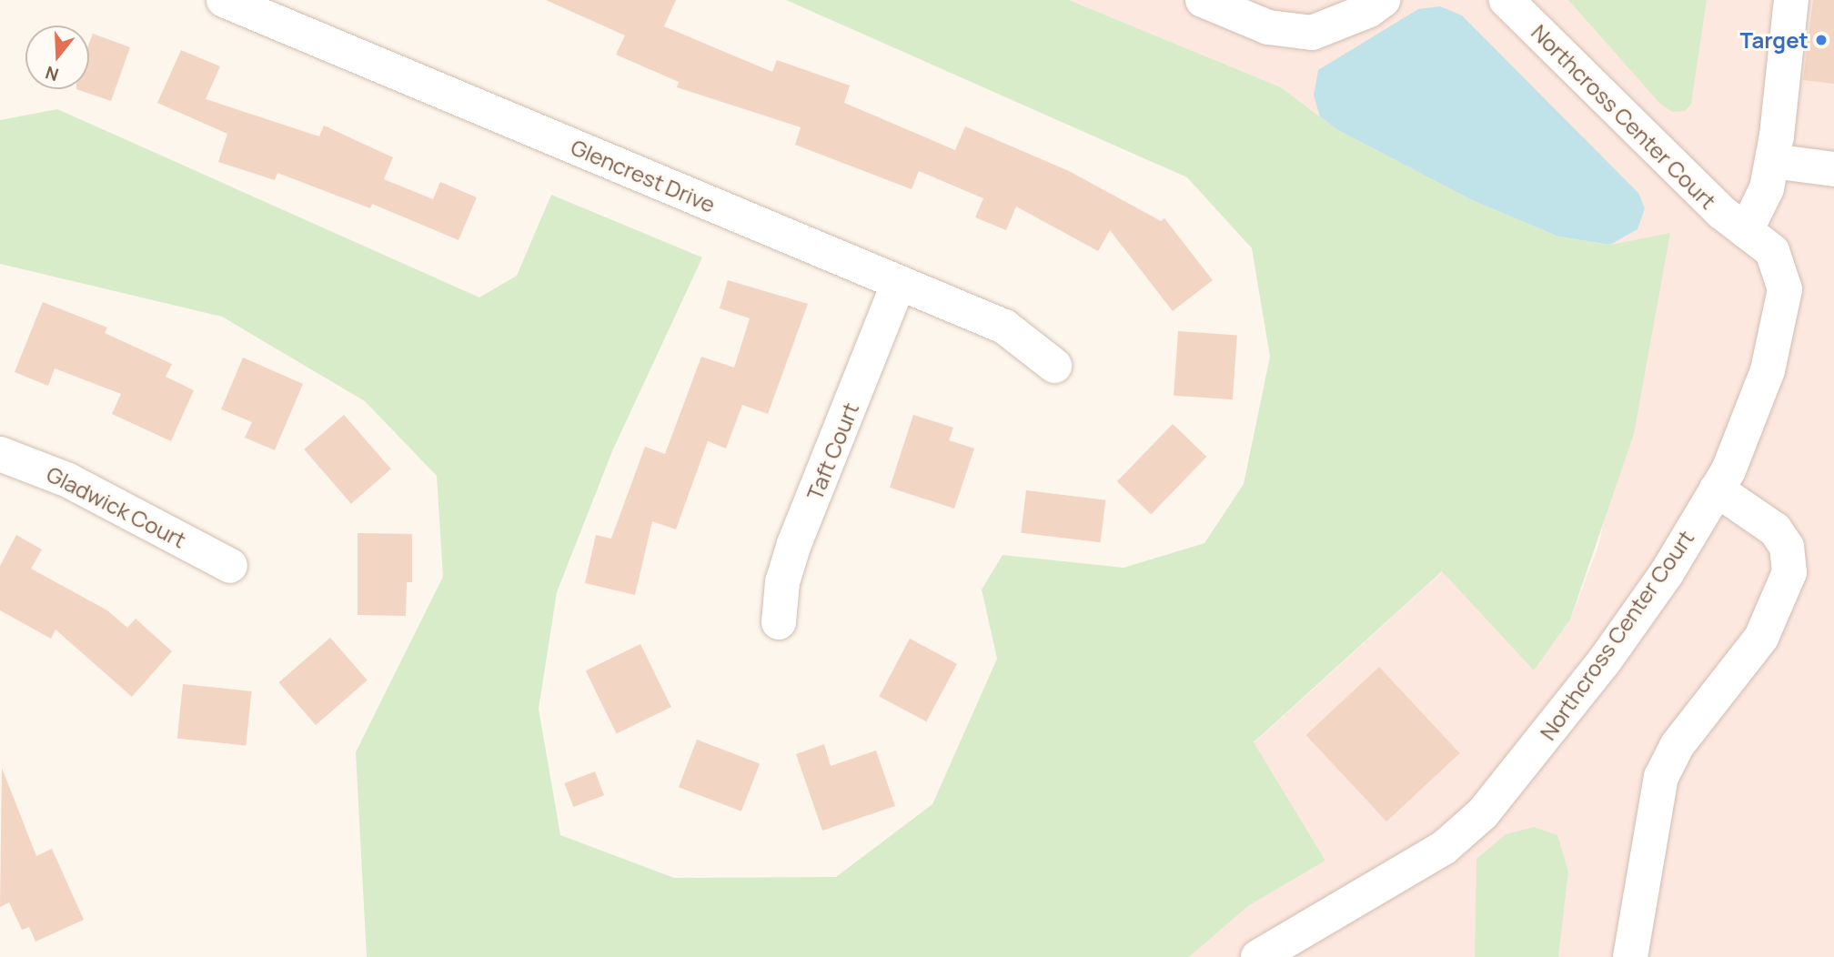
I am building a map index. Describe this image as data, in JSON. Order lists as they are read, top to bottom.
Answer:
{
  "streets": {
    "street": [
      "Northcross Center Court",
      "Glencrest Drive",
      "Taft Court",
      "Gladwick Court"
    ]
  },
  "crossings": [
    ["Glencrest Drive", "Taft Court"]
  ],
  "places": ["Target"],
  "north": "bottom"
}
